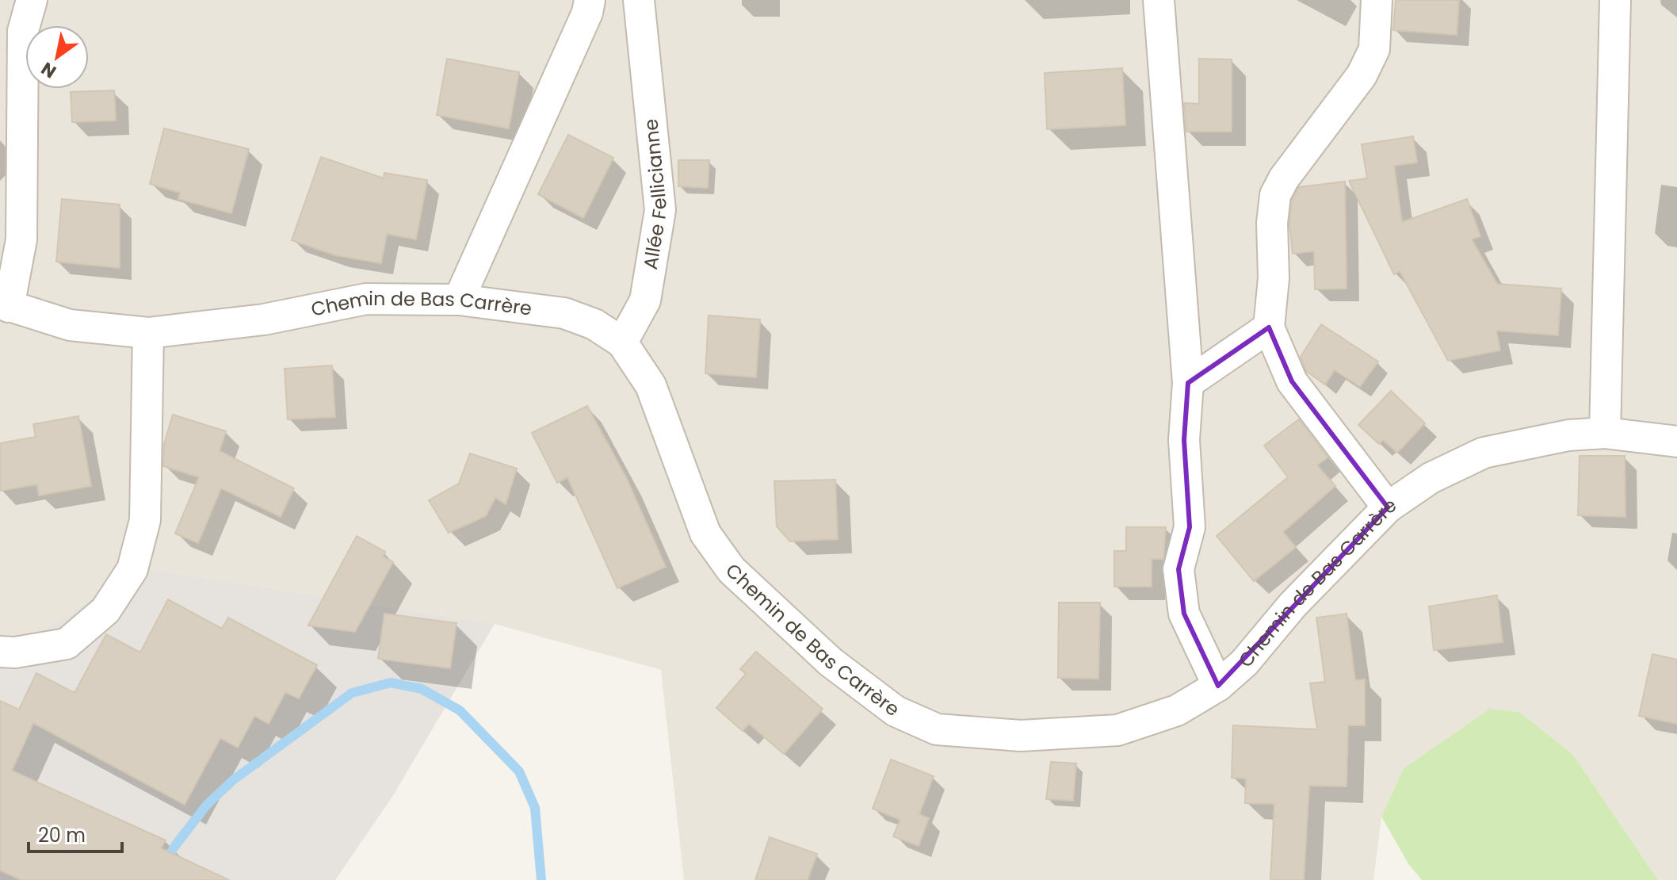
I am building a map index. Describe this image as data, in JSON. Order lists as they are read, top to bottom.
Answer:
{
  "streets": {
    "street": ["Allée Fellicianne", "Chemin de Bas Carrère"]
  },
  "crossings": [
    ["Allée Fellicianne", "Chemin de Bas Carrère"]
  ],
  "scale_bar": "20 m",
  "north": "bottom left"
}
